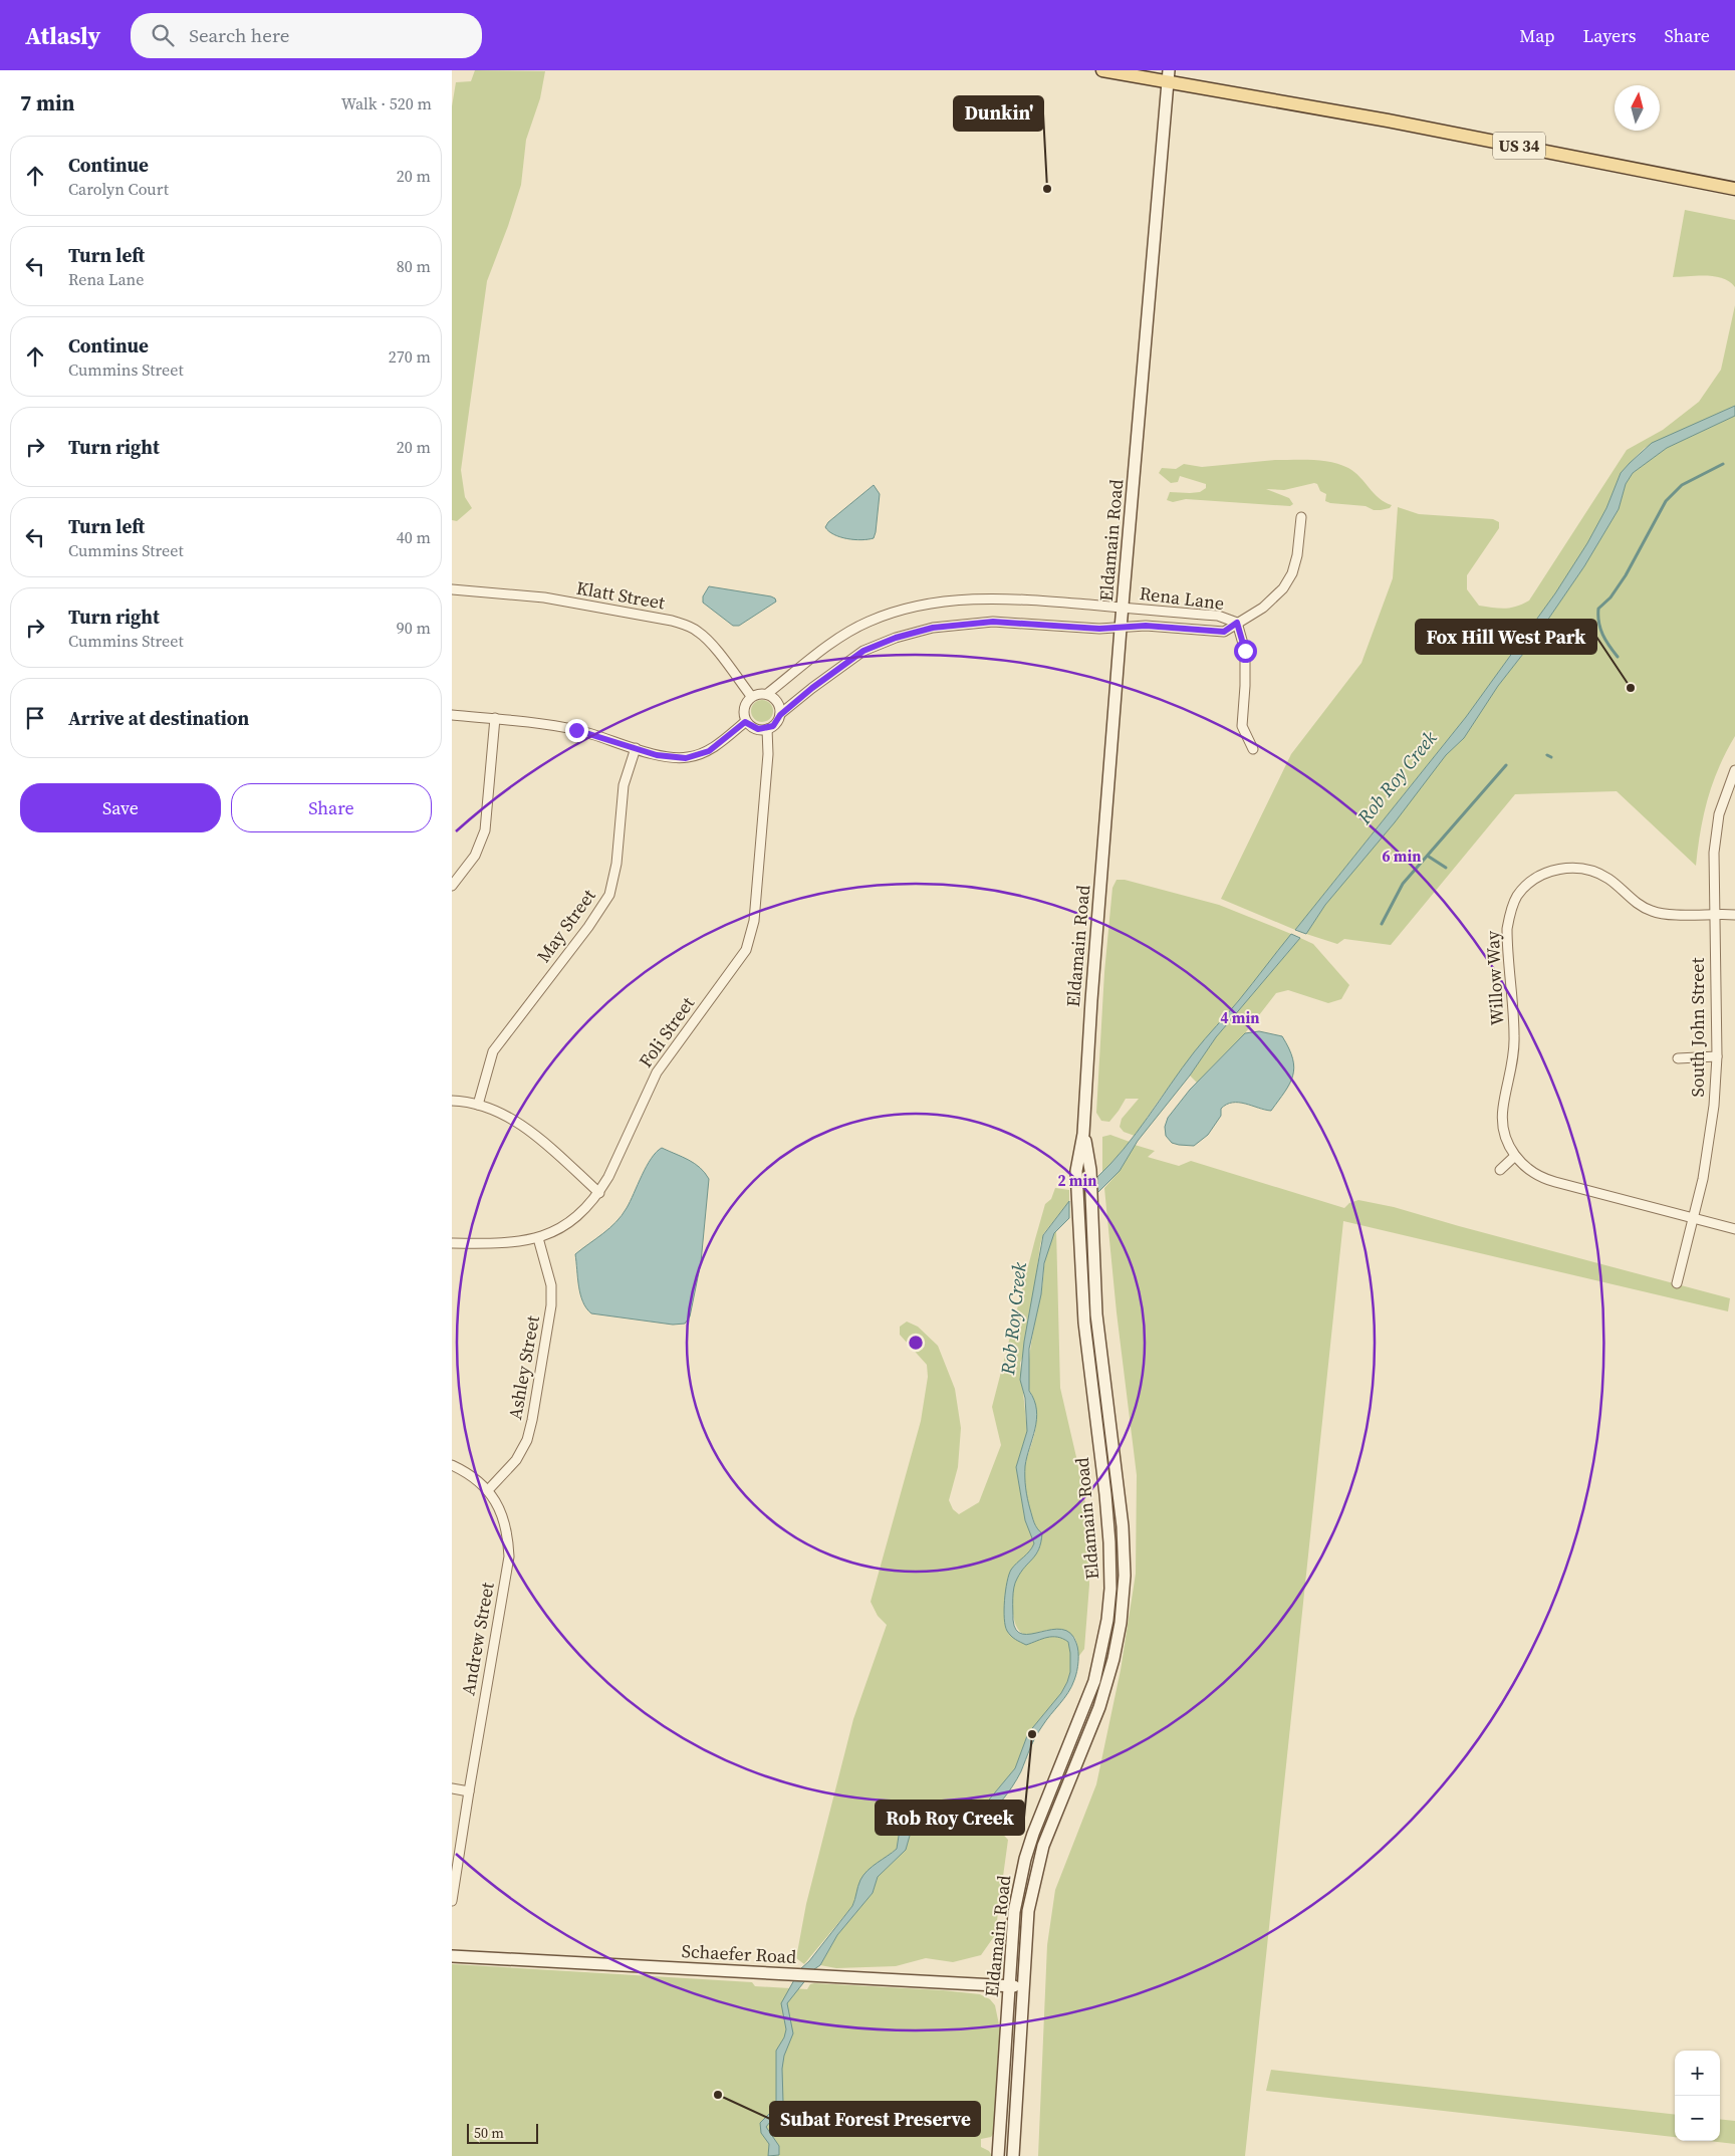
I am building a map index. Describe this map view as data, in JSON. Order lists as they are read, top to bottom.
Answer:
{
  "streets": {
    "main road": ["US 34", "Eldamain Road", "Schaefer Road"],
    "street": [
      "Klatt Street",
      "Rena Lane",
      "May Street",
      "Willow Way",
      "South John Street",
      "Foli Street",
      "Ashley Street",
      "Andrew Street"
    ]
  },
  "crossings": [
    ["US 34", "Eldamain Road"],
    ["Eldamain Road", "Rena Lane"],
    ["Eldamain Road", "Schaefer Road"],
    ["Klatt Street", "Rena Lane"],
    ["Klatt Street", "Foli Street"],
    ["Rena Lane", "Foli Street"],
    ["Willow Way", "South John Street"],
    ["Foli Street", "Ashley Street"],
    ["Ashley Street", "Andrew Street"]
  ],
  "water": ["Rob Roy Creek"],
  "places": [
    "Dunkin'",
    "Fox Hill West Park",
    "Rob Roy Creek",
    "Subat Forest Preserve"
  ],
  "scale_bar": "50 m",
  "north": "top",
  "page": {
    "header": "Atlasly",
    "search": "Search here",
    "nav": ["Map", "Layers", "Share"],
    "heading": ["7 min", "Walk · 520 m"],
    "list": [
      ["Continue", "Carolyn Court", "20 m"],
      ["Turn left", "Rena Lane", "80 m"],
      ["Continue", "Cummins Street", "270 m"],
      ["Turn right", "20 m"],
      ["Turn left", "Cummins Street", "40 m"],
      ["Turn right", "Cummins Street", "90 m"],
      "Arrive at destination"
    ],
    "buttons": ["Save", "Share"],
    "map_buttons": ["+", "−"],
    "scale": "50 m"
  },
  "rings": ["6 min", "4 min", "2 min"]
}
